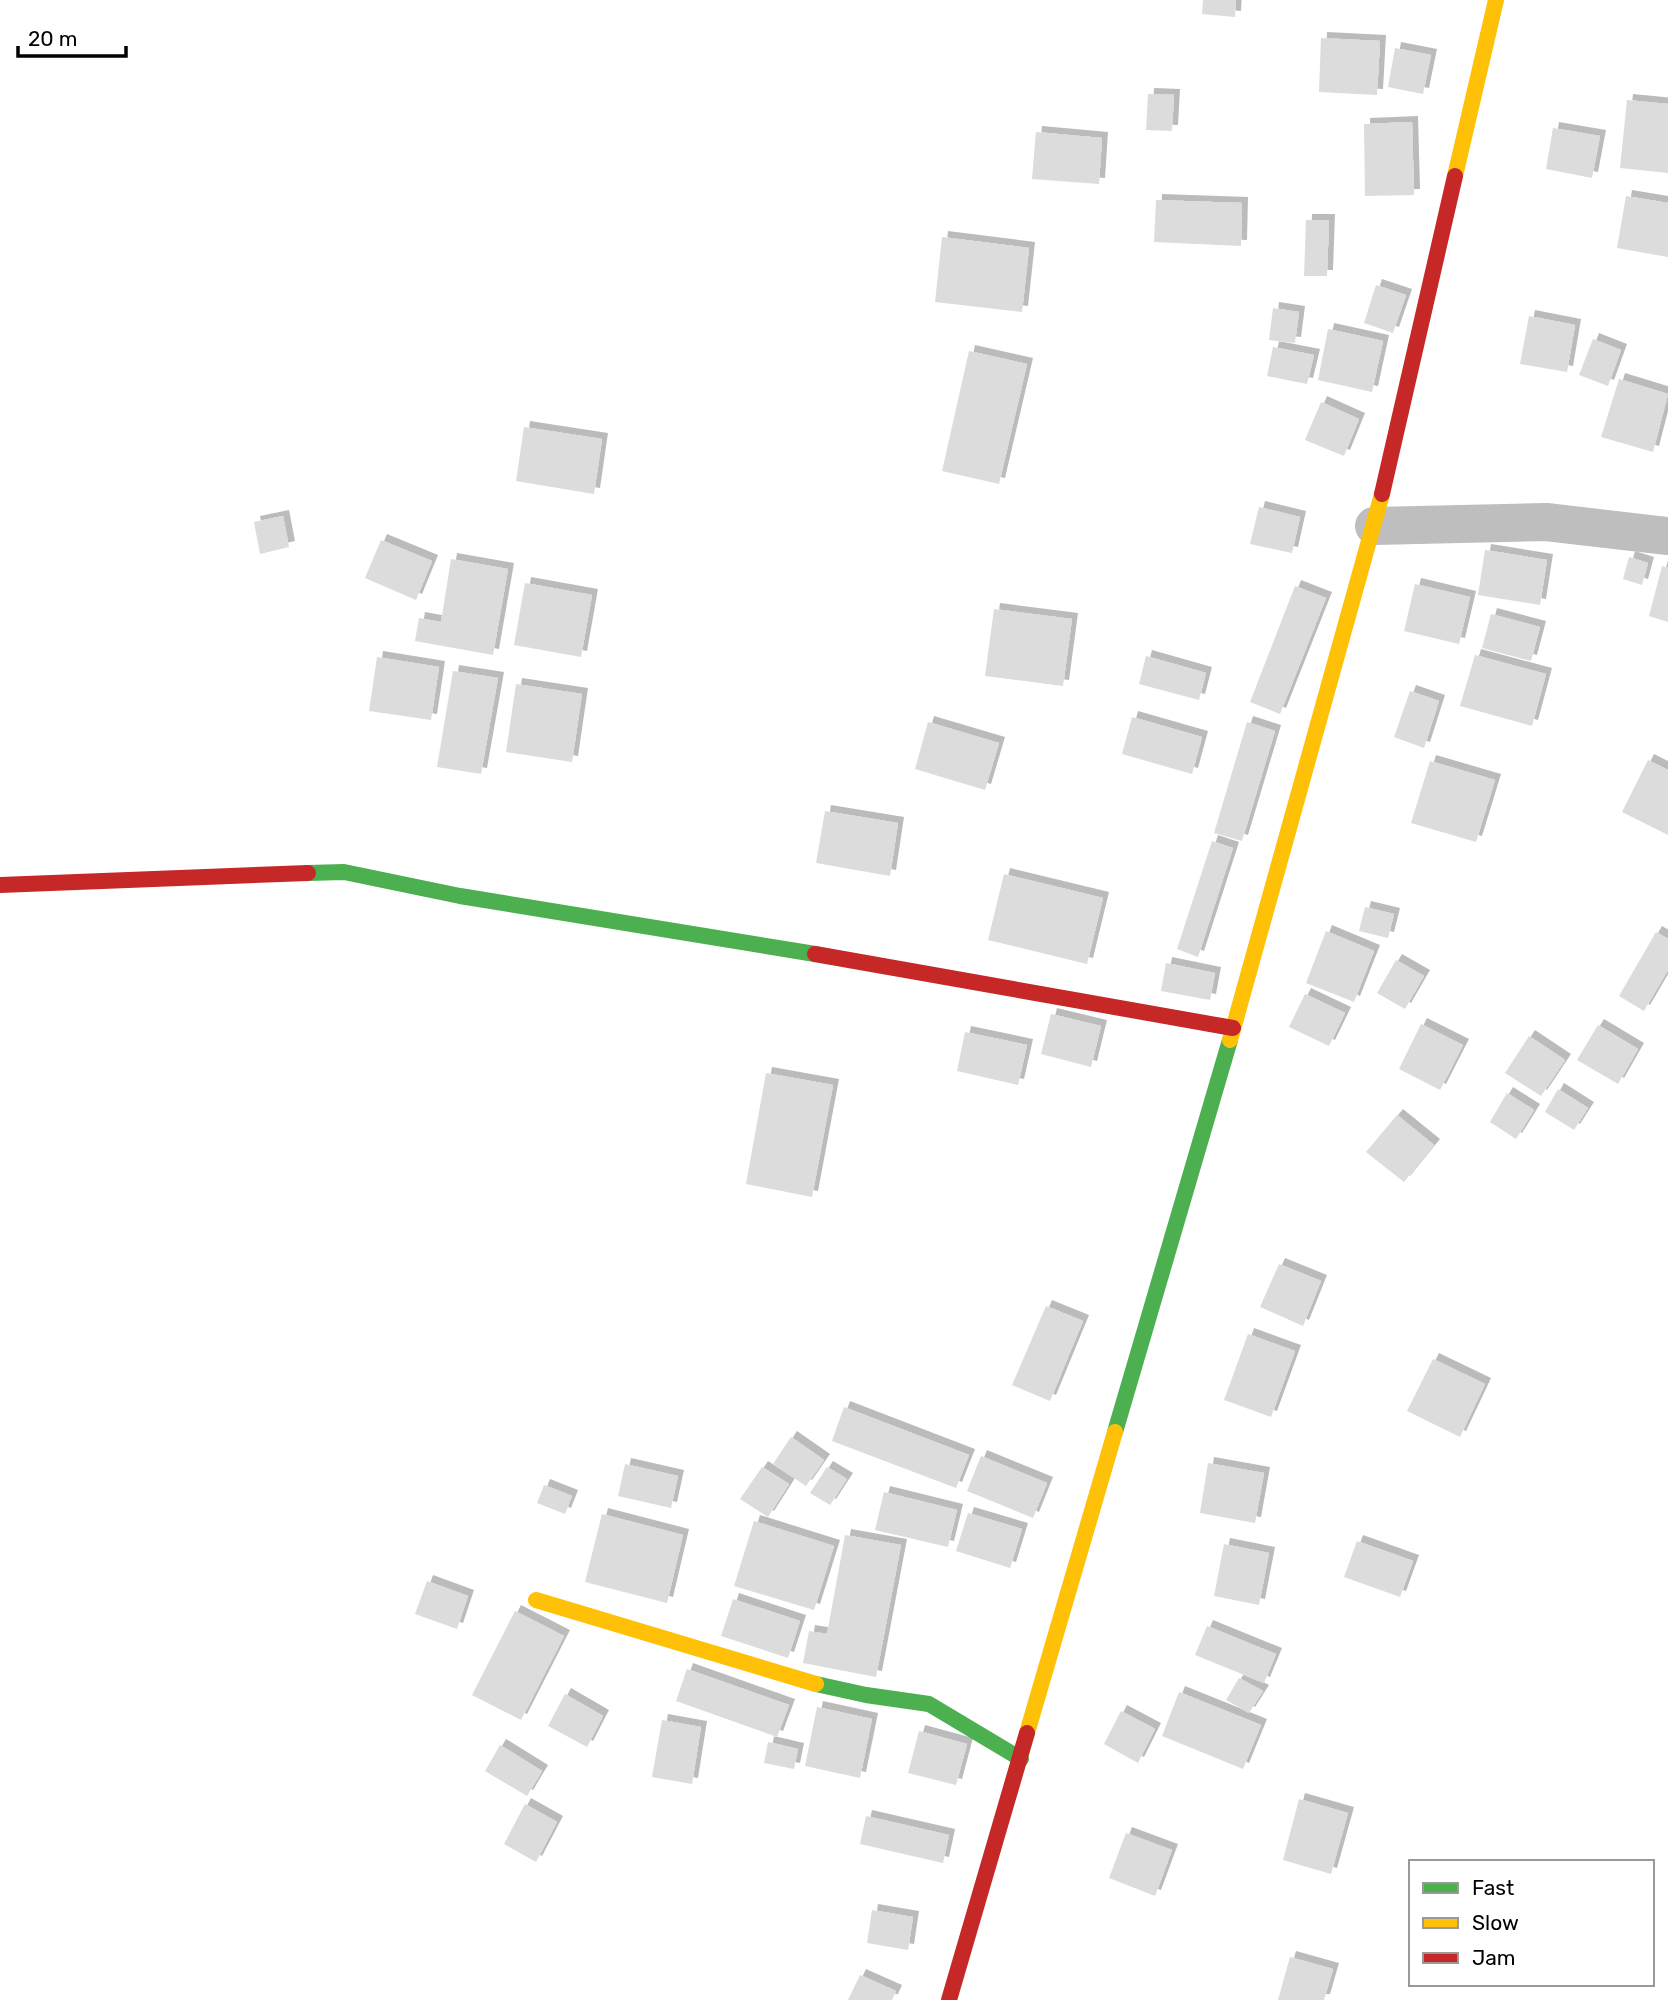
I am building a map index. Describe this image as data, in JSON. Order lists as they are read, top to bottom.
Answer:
{
  "legend": ["Fast", "Slow", "Jam"],
  "scale_bar": "20 m"
}
